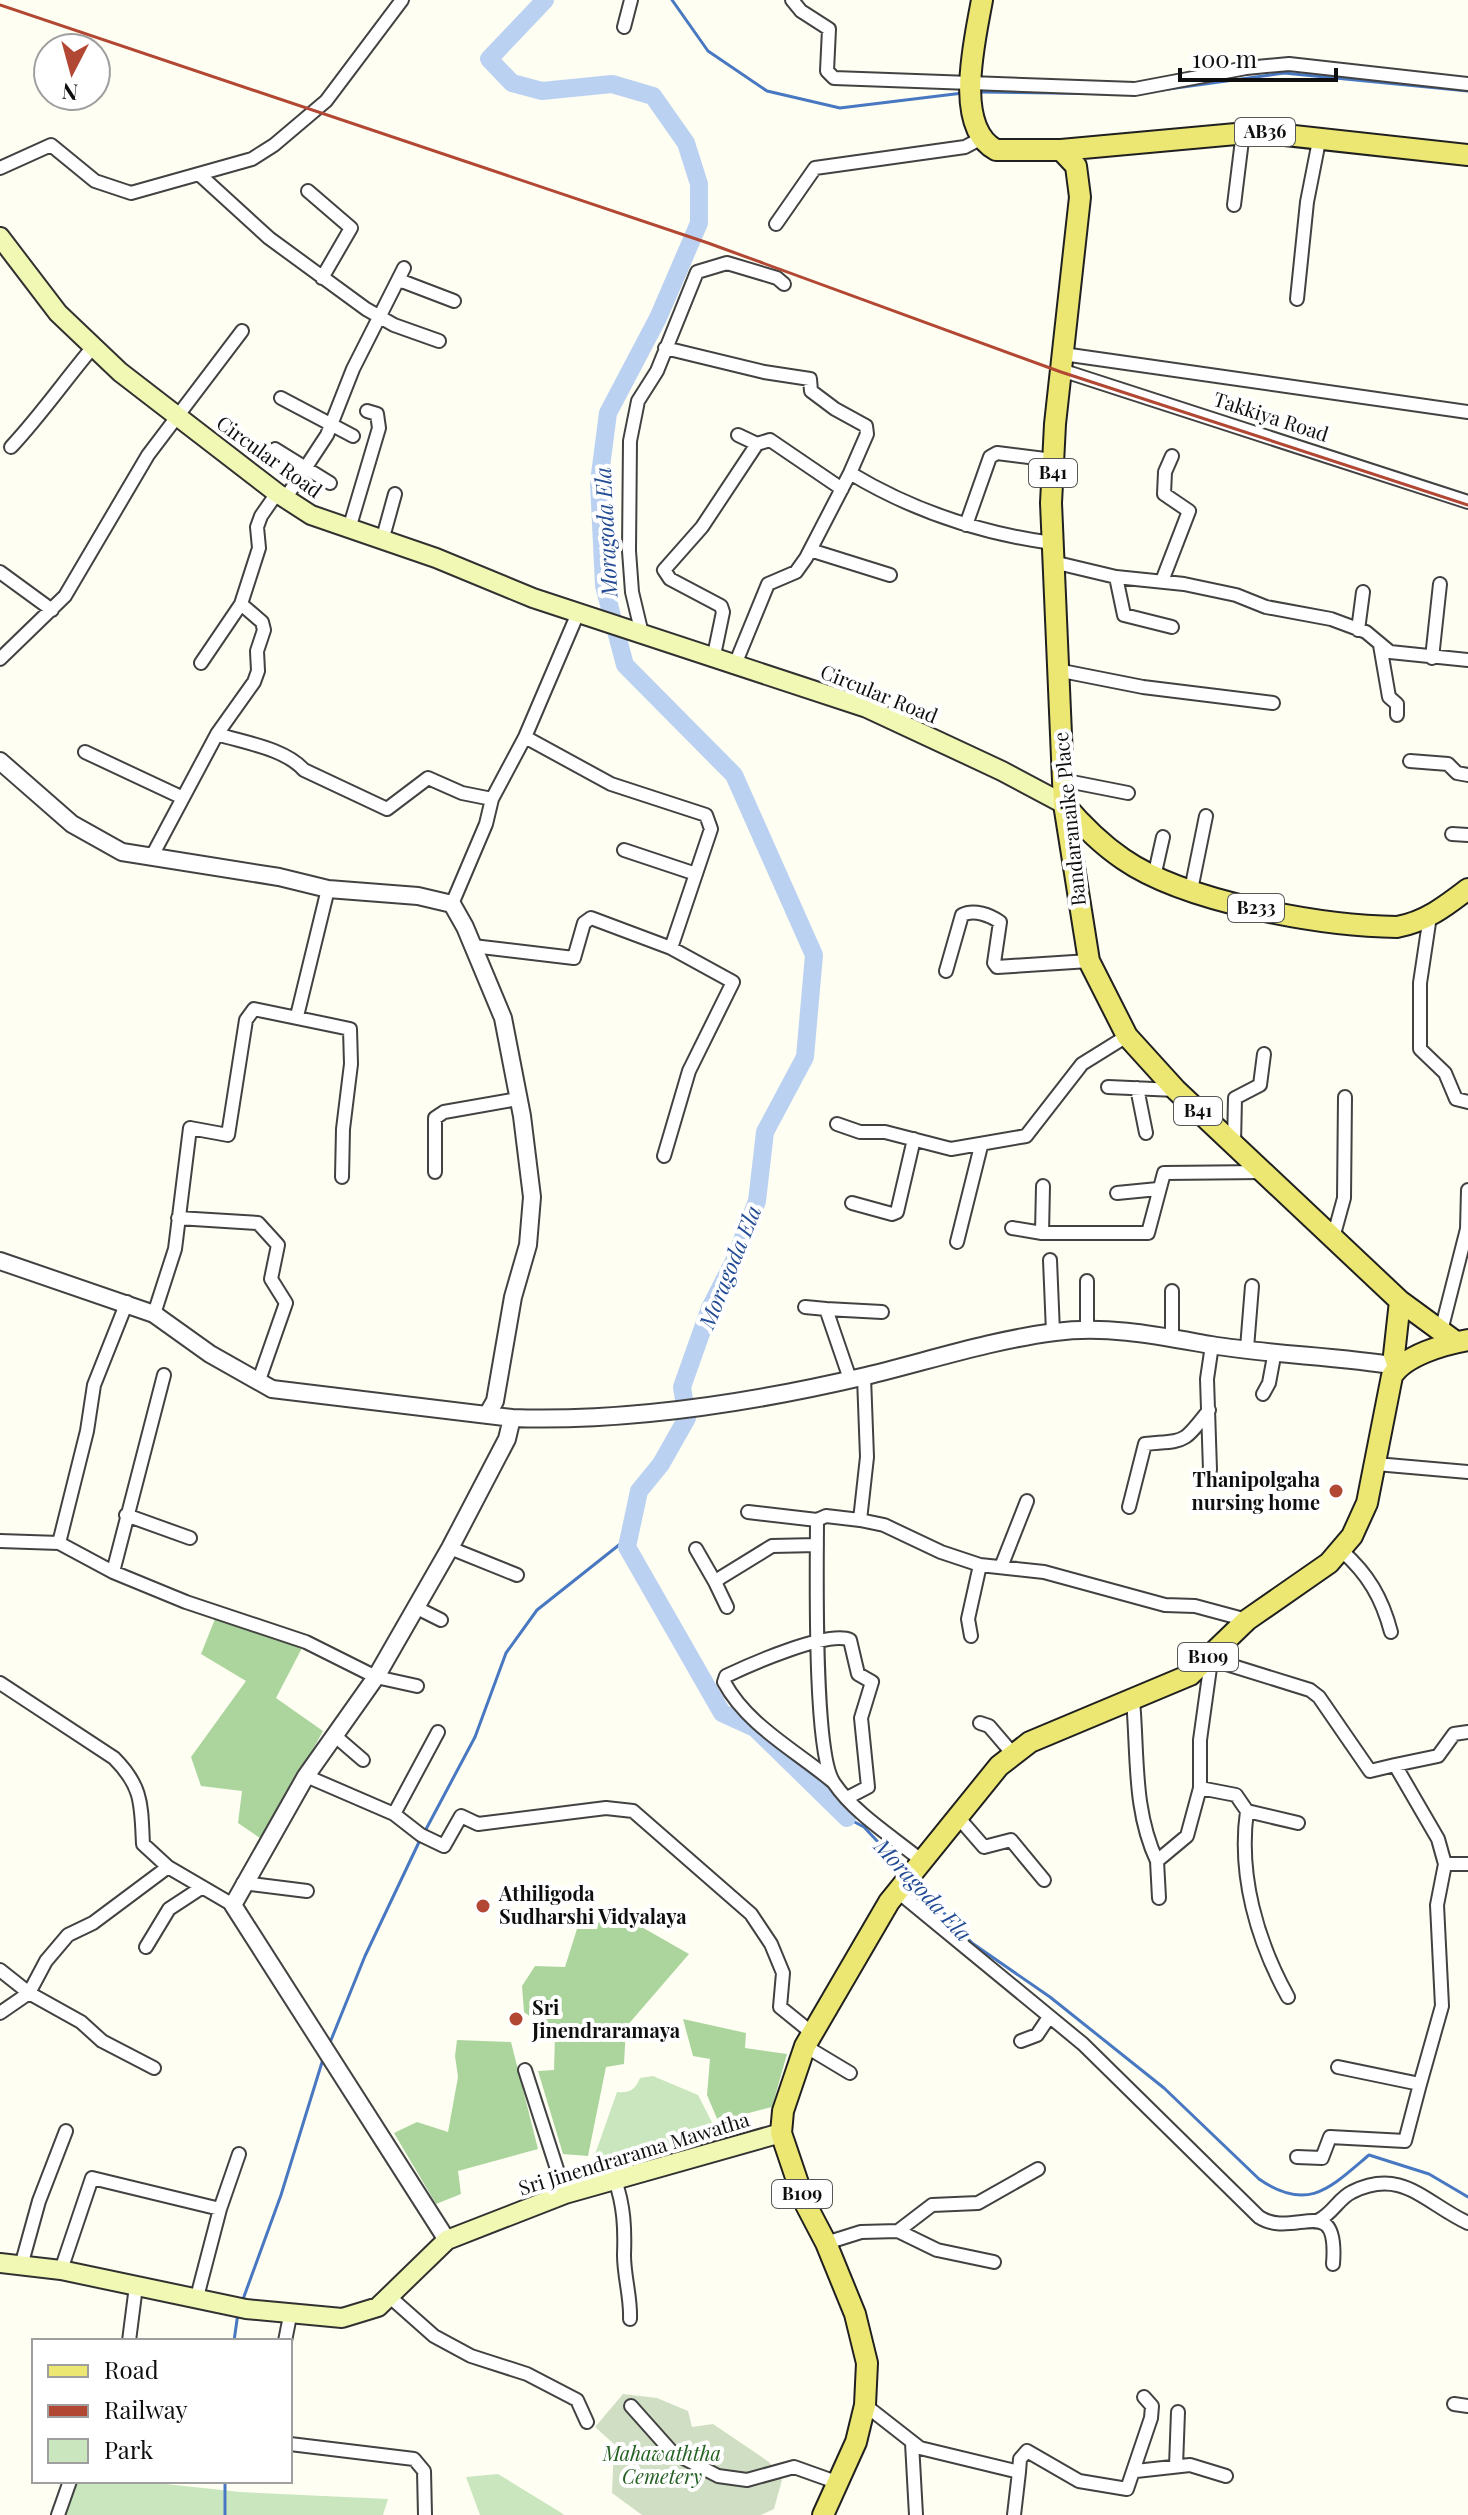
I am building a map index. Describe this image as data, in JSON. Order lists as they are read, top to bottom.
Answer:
{
  "streets": {
    "main road": [
      "AB36",
      "Circular Road",
      "B41",
      "Bandaranaike Place",
      "B233",
      "B109",
      "Sri Jinendrarama Mawatha"
    ],
    "street": ["Takkiya Road"]
  },
  "crossings": [
    ["AB36", "Bandaranaike Place"],
    ["Takkiya Road", "Bandaranaike Place"],
    ["Circular Road", "Bandaranaike Place"],
    ["Circular Road", "B233"],
    ["Bandaranaike Place", "B233"],
    ["B109", "Sri Jinendrarama Mawatha"]
  ],
  "water": ["Moragoda Ela"],
  "parks": ["Mahawaththa Cemetery"],
  "places": ["Thanipolgaha nursing home", "Athiligoda Sudharshi Vidyalaya", "Sri Jinendraramaya"],
  "legend": ["Road", "Railway", "Park"],
  "scale_bar": "100 m",
  "north": "bottom"
}
